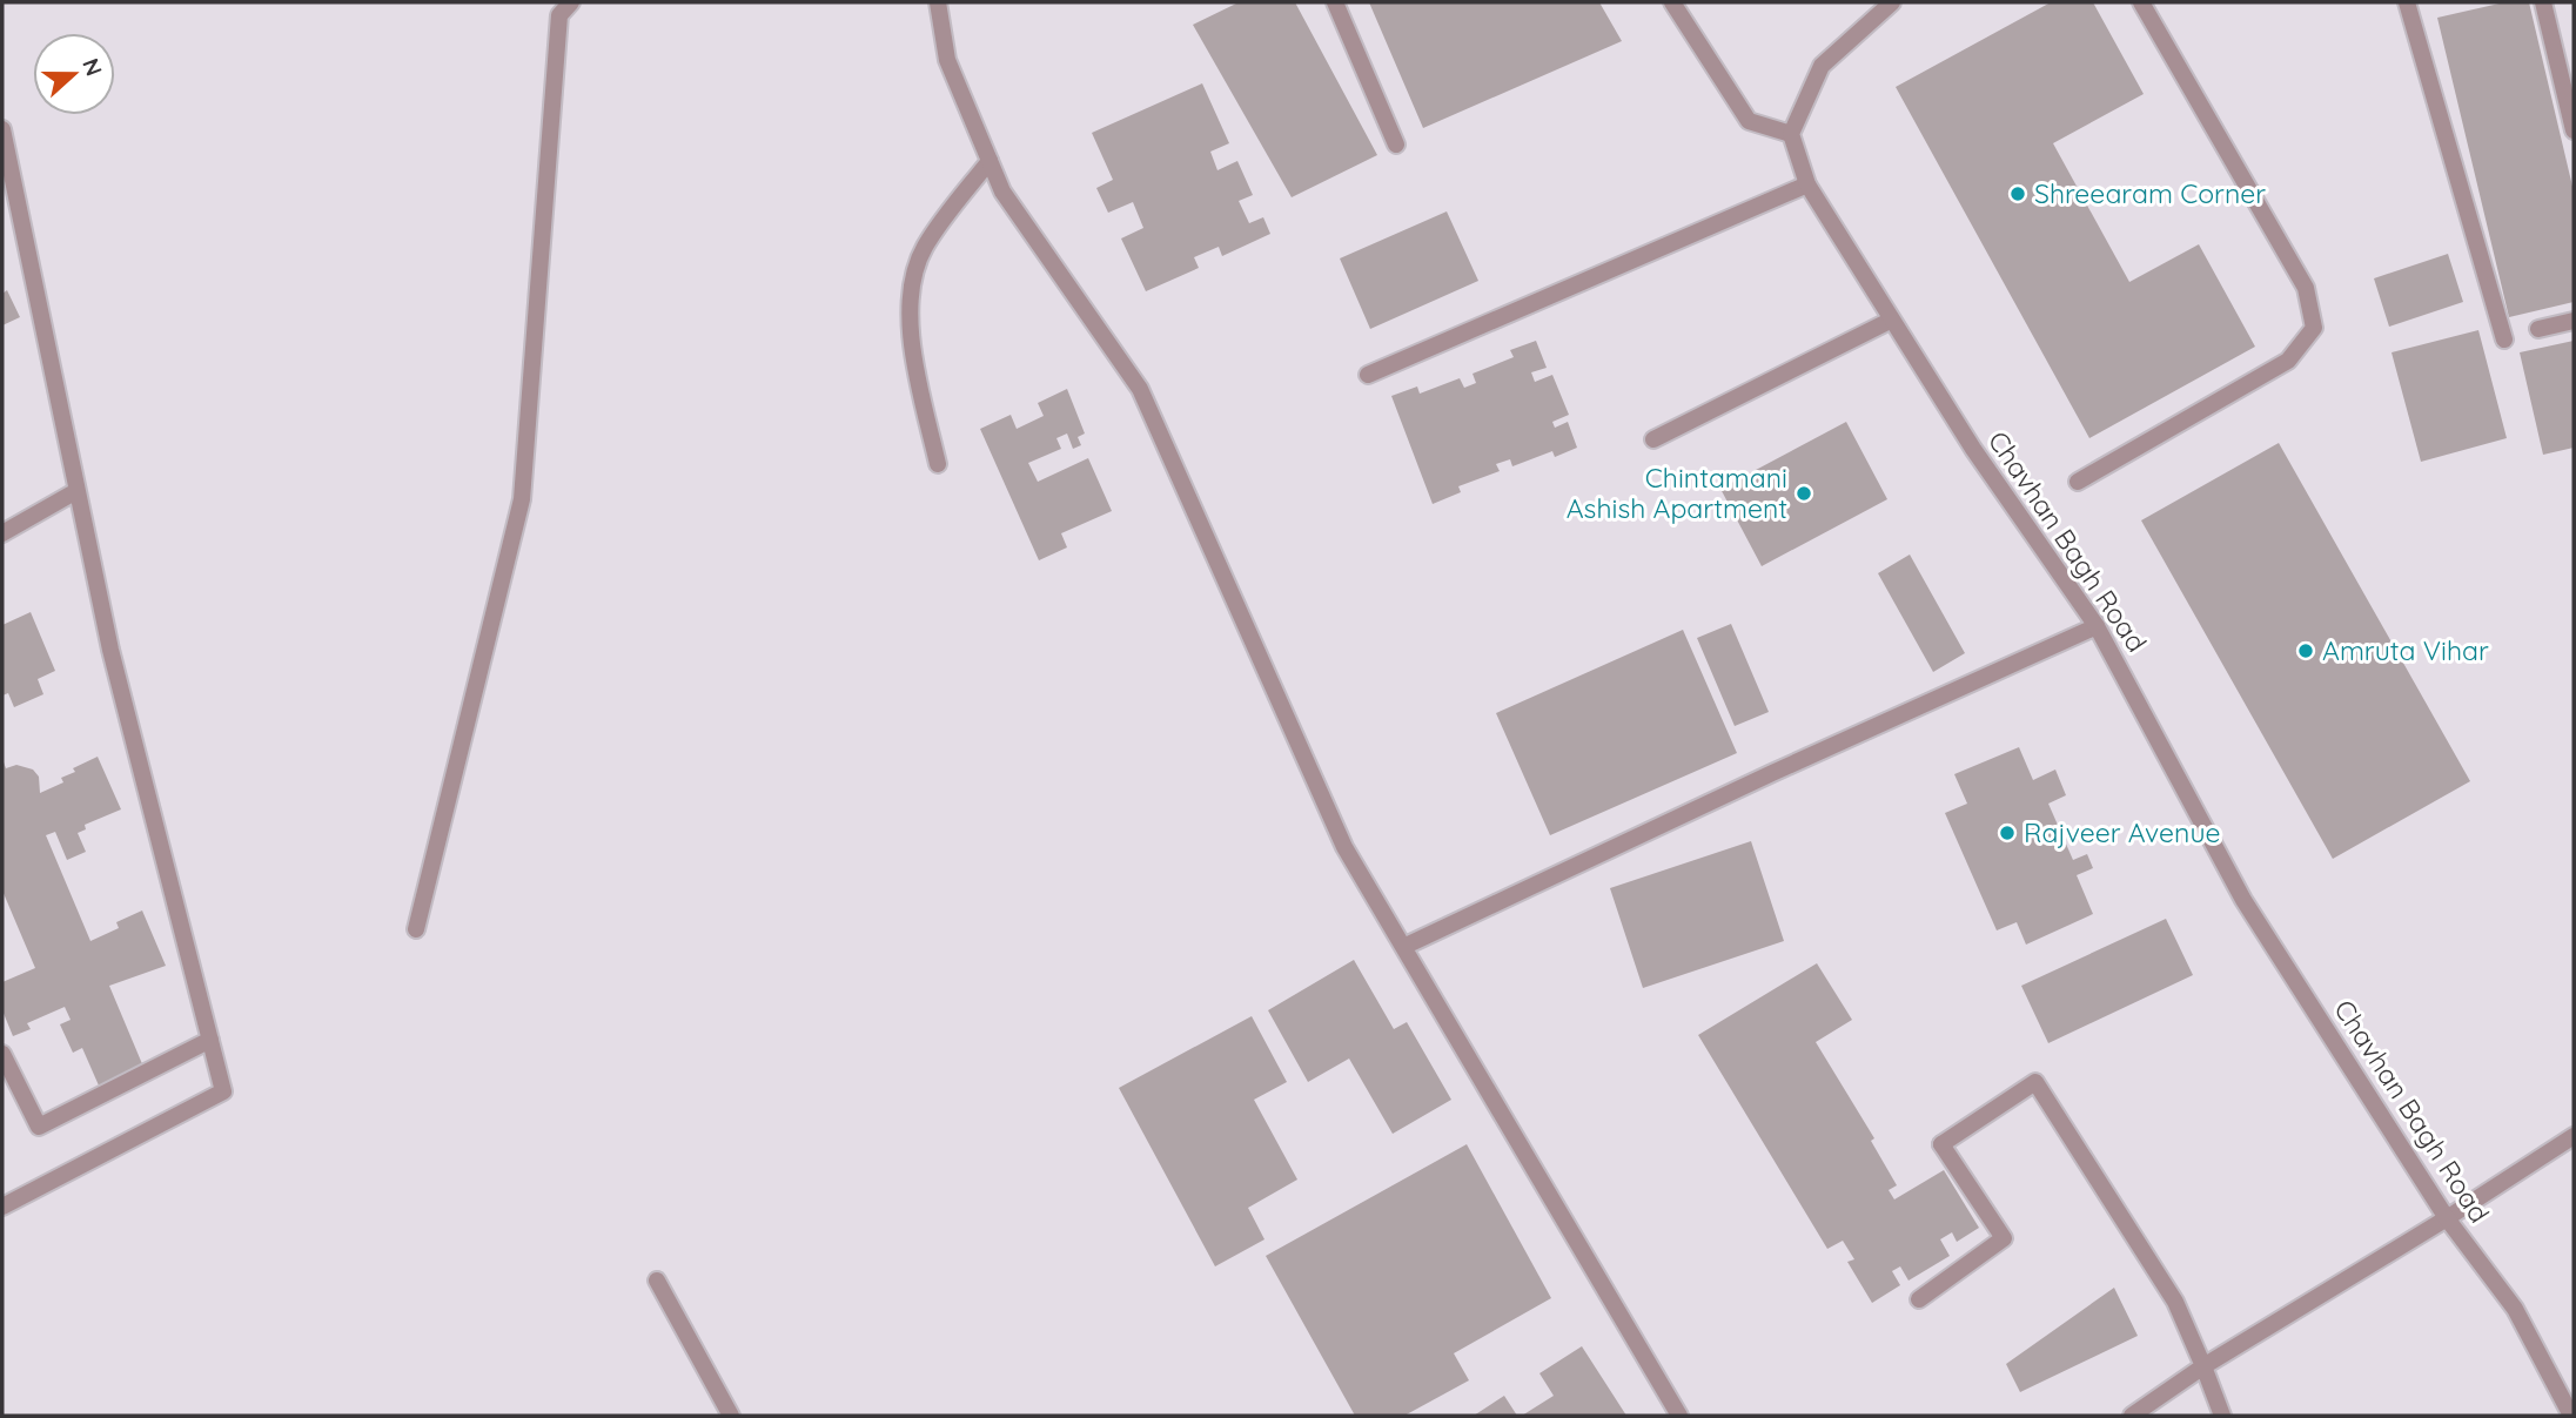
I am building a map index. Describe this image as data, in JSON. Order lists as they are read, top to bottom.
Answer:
{
  "streets": {
    "street": ["Chavhan Bagh Road"]
  },
  "places": [
    "Shreearam Corner",
    "Chintamani Ashish Apartment",
    "Amruta Vihar",
    "Rajveer Avenue"
  ],
  "north": "right"
}
